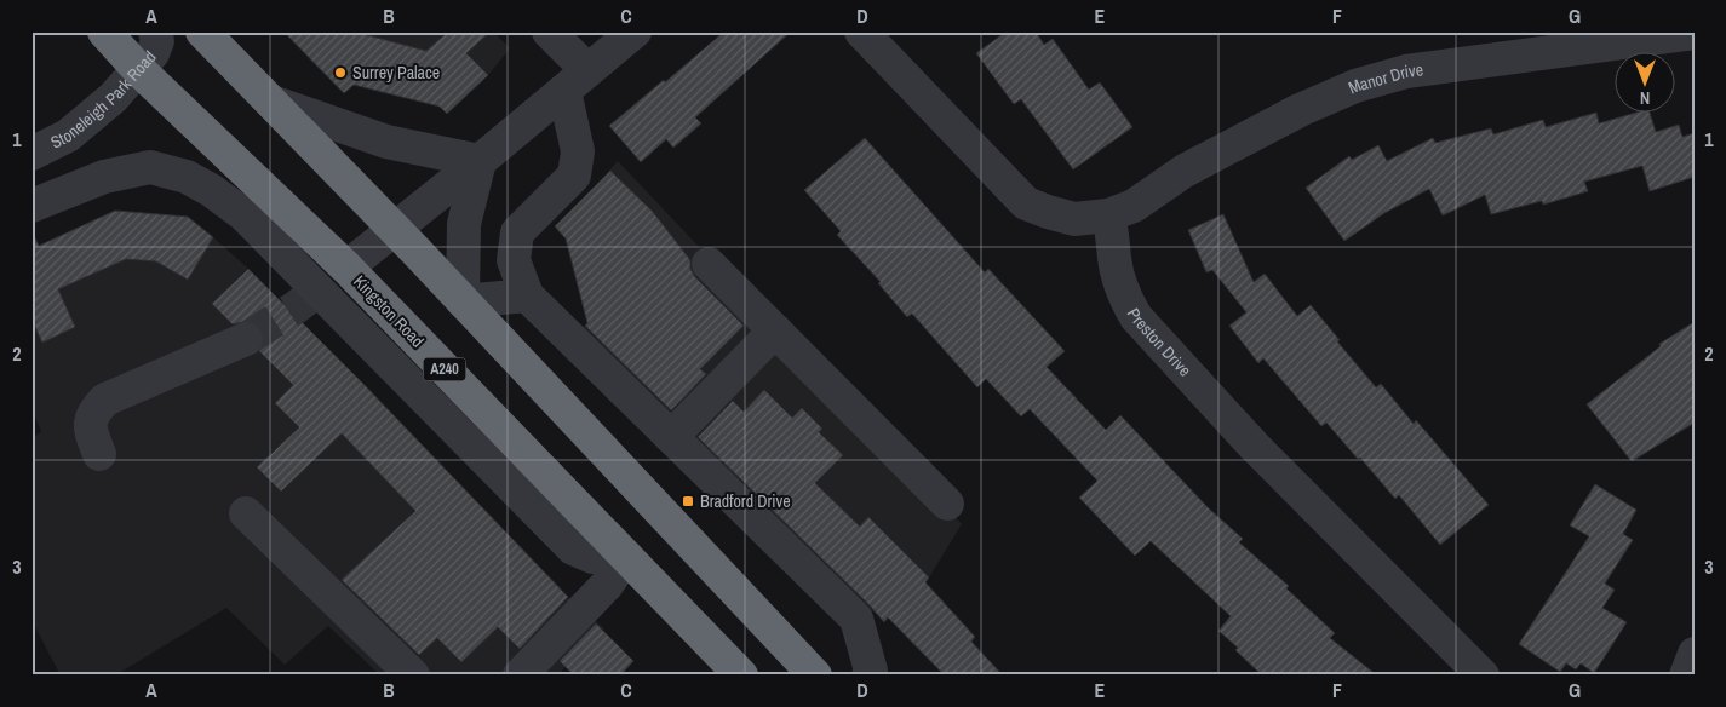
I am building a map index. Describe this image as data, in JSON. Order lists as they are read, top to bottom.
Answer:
{
  "streets": {
    "highway": ["Kingston Road", "A240"],
    "street": ["Manor Drive", "Stoneleigh Park Road", "Preston Drive"]
  },
  "crossings": [
    ["Manor Drive", "Preston Drive"],
    ["Stoneleigh Park Road", "Kingston Road"]
  ],
  "places": {
    "other": ["Surrey Palace"],
    "transit": ["Bradford Drive"]
  },
  "north": "bottom",
  "grid": {
    "columns": [
      "A",
      "B",
      "C",
      "D",
      "E",
      "F",
      "G"
    ],
    "rows": ["1", "2", "3"]
  }
}
